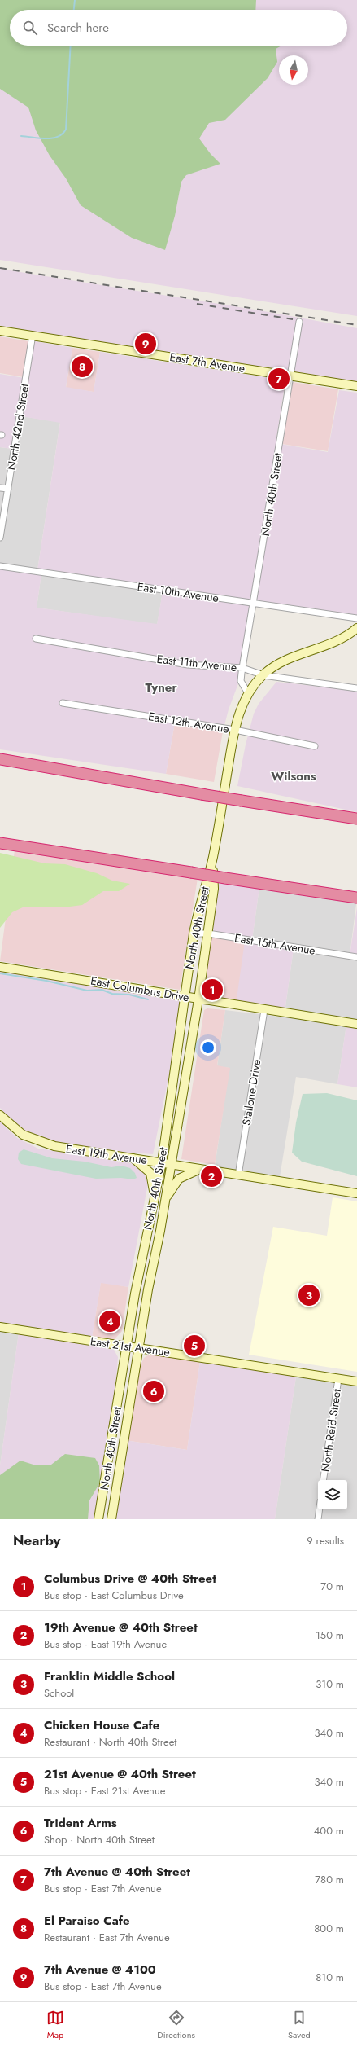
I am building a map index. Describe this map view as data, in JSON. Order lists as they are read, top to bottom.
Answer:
{
  "streets": {
    "main road": [
      "East 7th Avenue",
      "North 40th Street",
      "East Columbus Drive",
      "East 19th Avenue",
      "East 21st Avenue"
    ],
    "street": [
      "North 42nd Street",
      "East 10th Avenue",
      "East 11th Avenue",
      "East 12th Avenue",
      "East 15th Avenue",
      "Stallone Drive",
      "North Reid Street"
    ]
  },
  "crossings": [
    ["East 7th Avenue", "North 42nd Street"],
    ["East 7th Avenue", "North 40th Street"],
    ["North 40th Street", "East 10th Avenue"],
    ["North 40th Street", "East 11th Avenue"],
    ["North 40th Street", "East 12th Avenue"],
    ["North 40th Street", "East 15th Avenue"],
    ["North 40th Street", "East Columbus Drive"],
    ["North 40th Street", "East 19th Avenue"],
    ["North 40th Street", "East 21st Avenue"],
    ["East Columbus Drive", "Stallone Drive"],
    ["Stallone Drive", "East 19th Avenue"],
    ["East 21st Avenue", "North Reid Street"]
  ],
  "districts": ["Tyner", "Wilsons"],
  "north": "bottom",
  "page": {
    "search": "Search here",
    "pins": [
      "9",
      "8",
      "7",
      "1",
      "2",
      "3",
      "4",
      "5",
      "6"
    ],
    "heading": ["Nearby", "9 results"],
    "list": [
      {
        "mark": "1",
        "name": "Columbus Drive @ 40th Street",
        "note": "Bus stop · East Columbus Drive",
        "value": "70 m"
      },
      {
        "mark": "2",
        "name": "19th Avenue @ 40th Street",
        "note": "Bus stop · East 19th Avenue",
        "value": "150 m"
      },
      {
        "mark": "3",
        "name": "Franklin Middle School",
        "note": "School",
        "value": "310 m"
      },
      {
        "mark": "4",
        "name": "Chicken House Cafe",
        "note": "Restaurant · North 40th Street",
        "value": "340 m"
      },
      {
        "mark": "5",
        "name": "21st Avenue @ 40th Street",
        "note": "Bus stop · East 21st Avenue",
        "value": "340 m"
      },
      {
        "mark": "6",
        "name": "Trident Arms",
        "note": "Shop · North 40th Street",
        "value": "400 m"
      },
      {
        "mark": "7",
        "name": "7th Avenue @ 40th Street",
        "note": "Bus stop · East 7th Avenue",
        "value": "780 m"
      },
      {
        "mark": "8",
        "name": "El Paraiso Cafe",
        "note": "Restaurant · East 7th Avenue",
        "value": "800 m"
      },
      {
        "mark": "9",
        "name": "7th Avenue @ 4100",
        "note": "Bus stop · East 7th Avenue",
        "value": "810 m"
      }
    ],
    "nav": ["Map", "Directions", "Saved"]
  }
}
